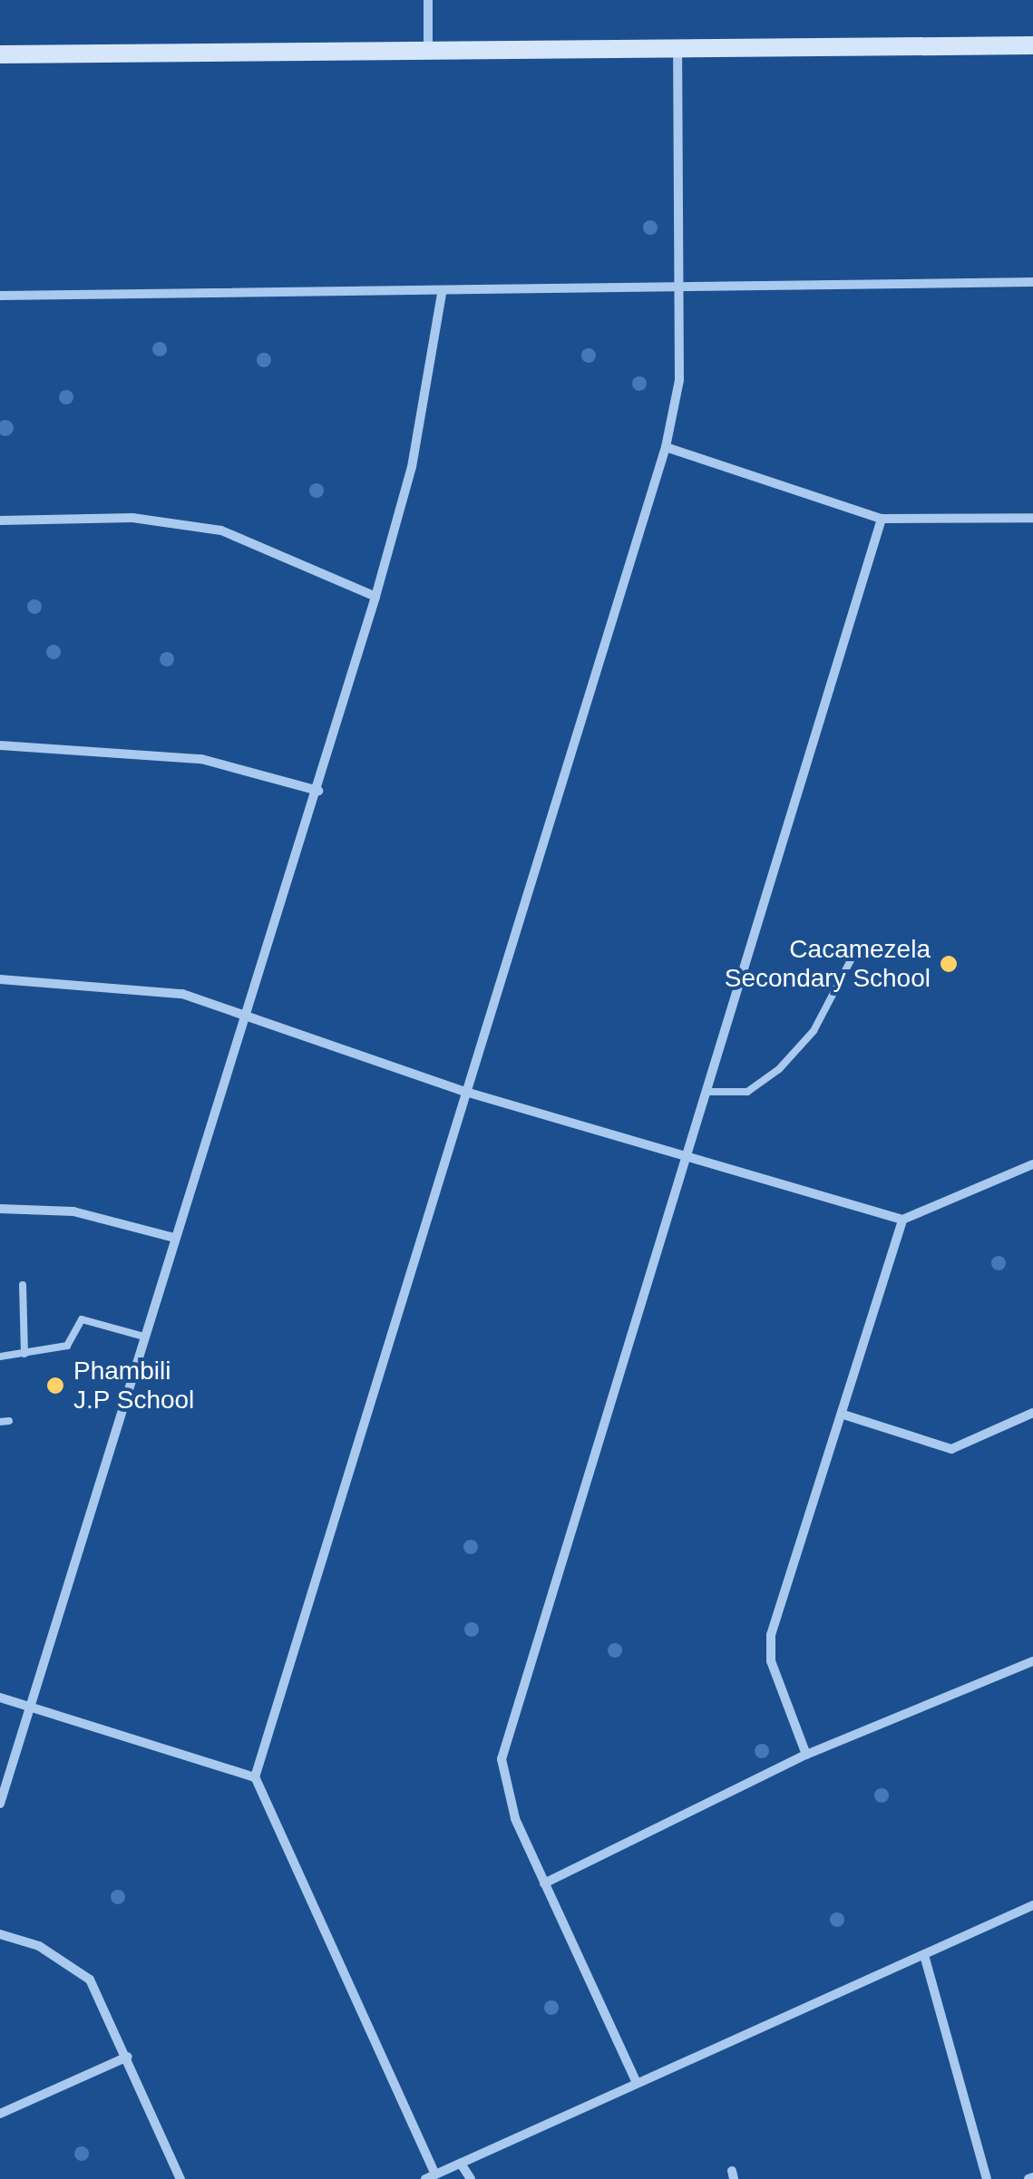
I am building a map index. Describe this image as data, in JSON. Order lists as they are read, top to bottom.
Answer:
{
  "places": ["Cacamezela Secondary School", "Phambili J.P School"]
}
